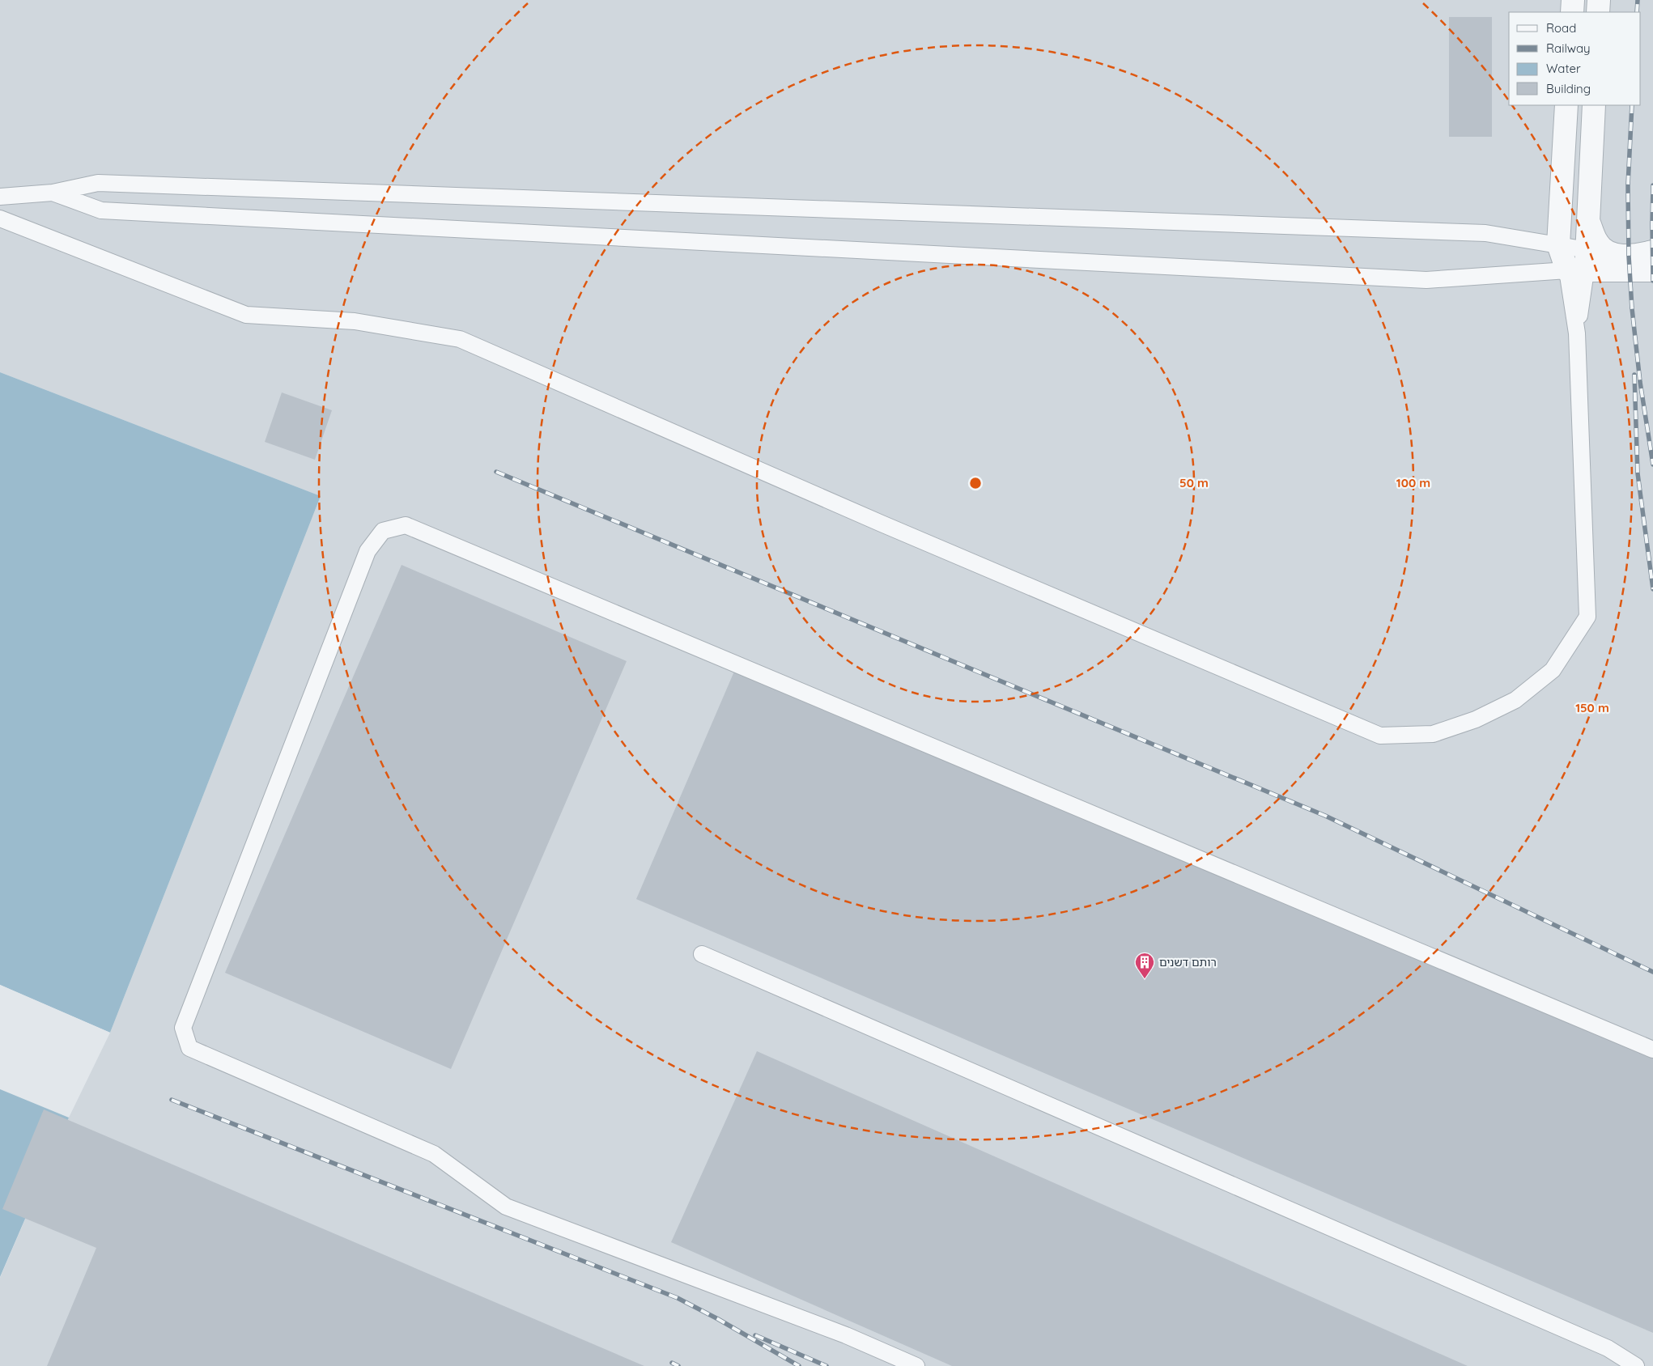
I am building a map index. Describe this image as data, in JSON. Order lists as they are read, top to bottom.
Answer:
{
  "places": {
    "building": ["רותם דשנים"]
  },
  "legend": [
    "Road",
    "Railway",
    "Water",
    "Building"
  ],
  "rings": ["50 m", "100 m", "150 m"]
}
